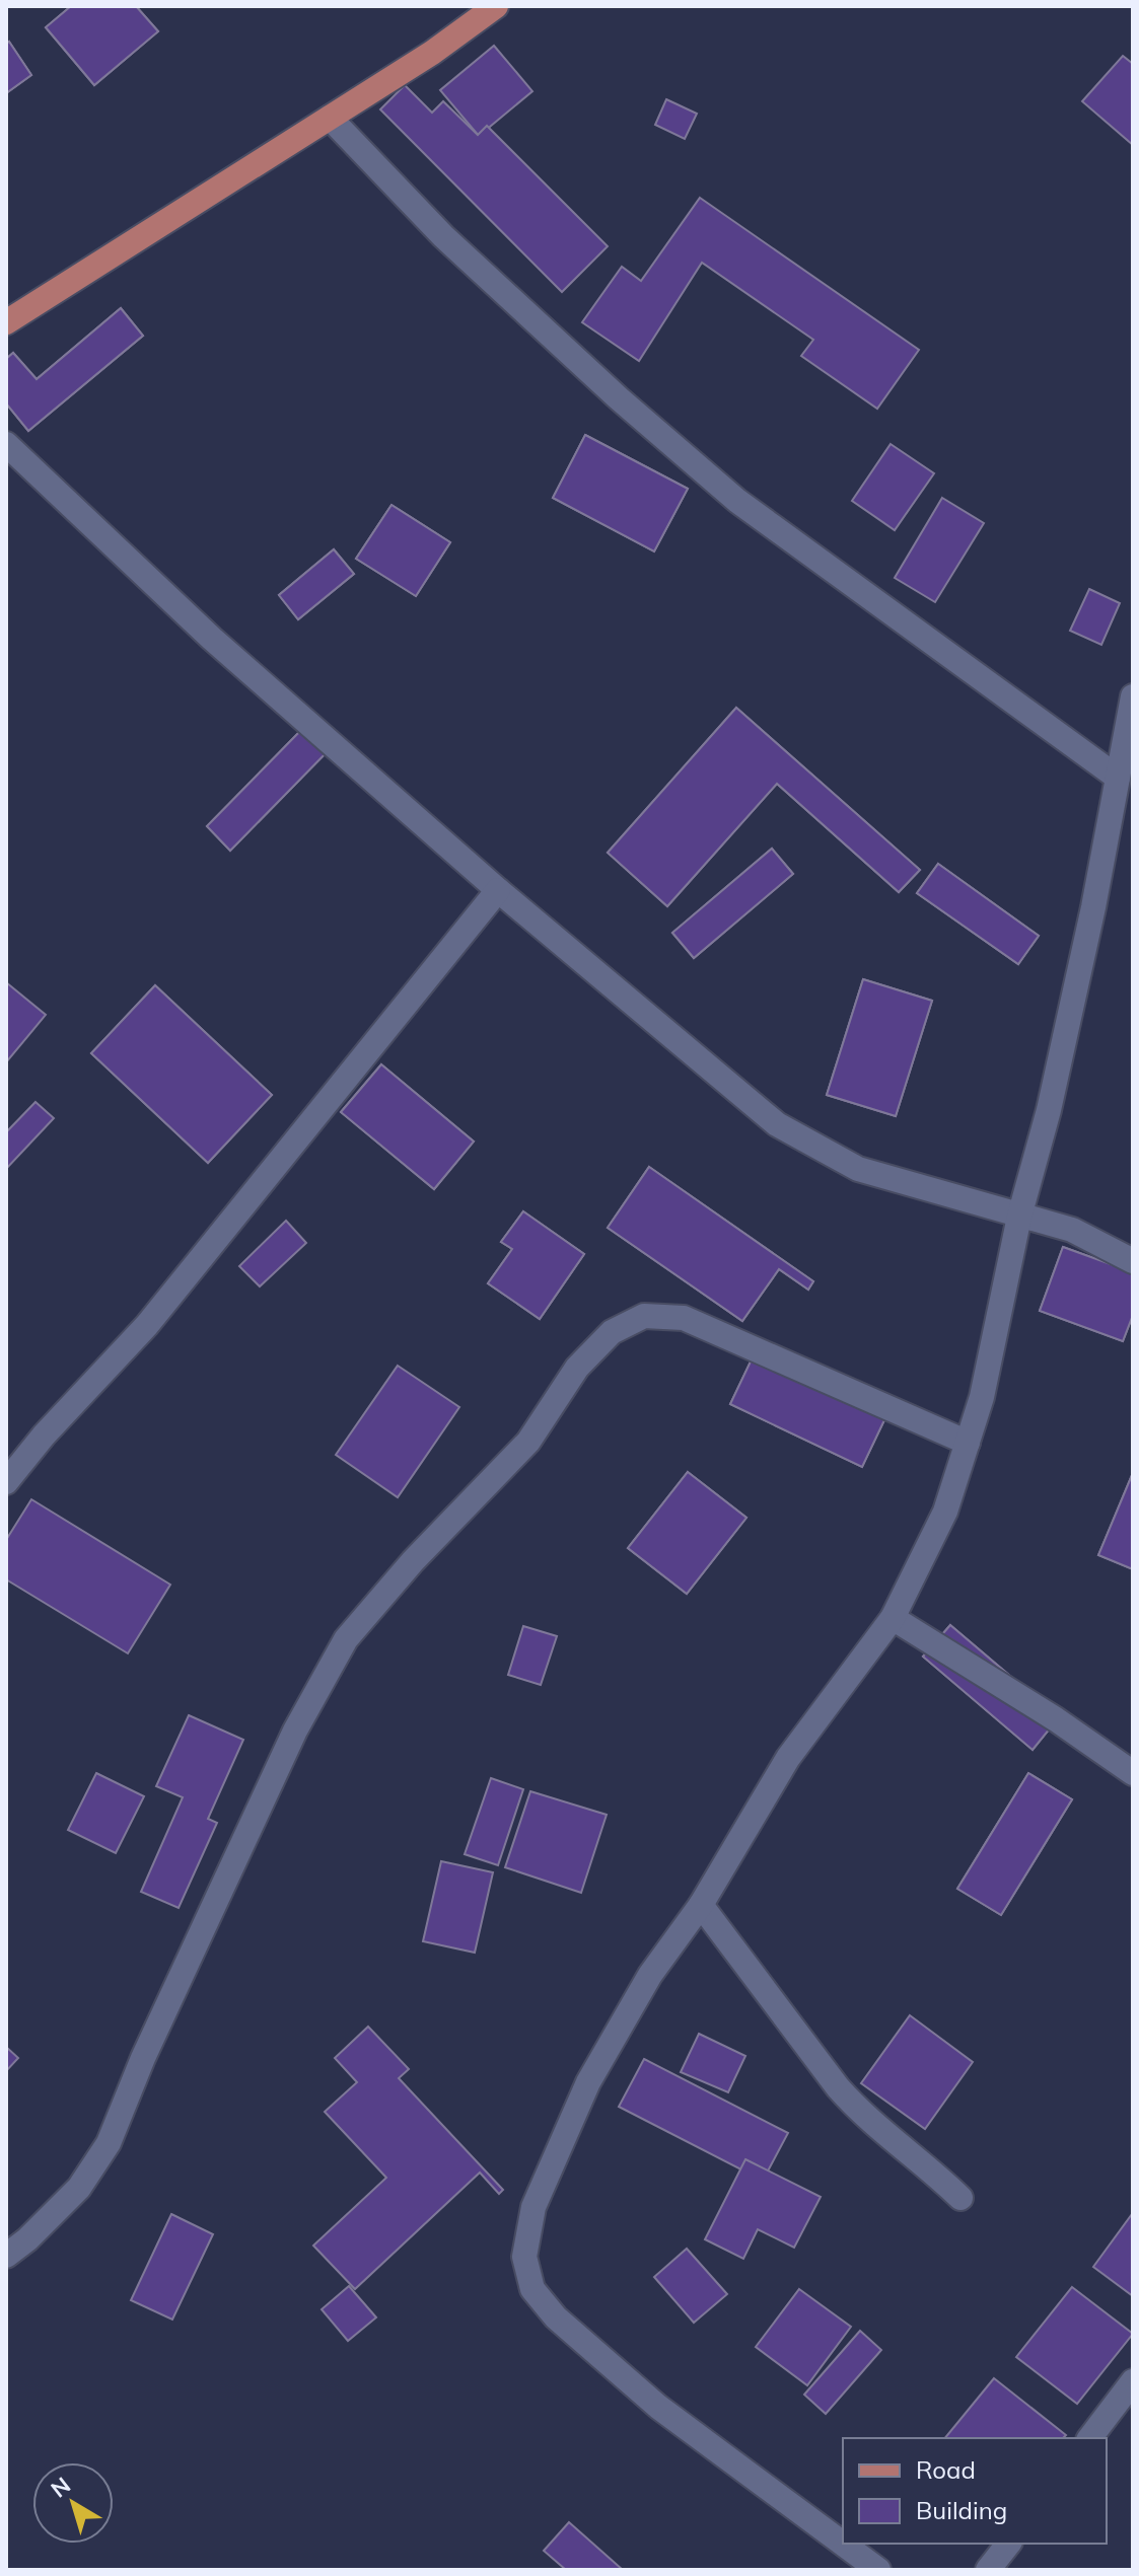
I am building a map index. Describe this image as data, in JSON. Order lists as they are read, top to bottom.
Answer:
{
  "legend": ["Road", "Building"],
  "north": "top left"
}
